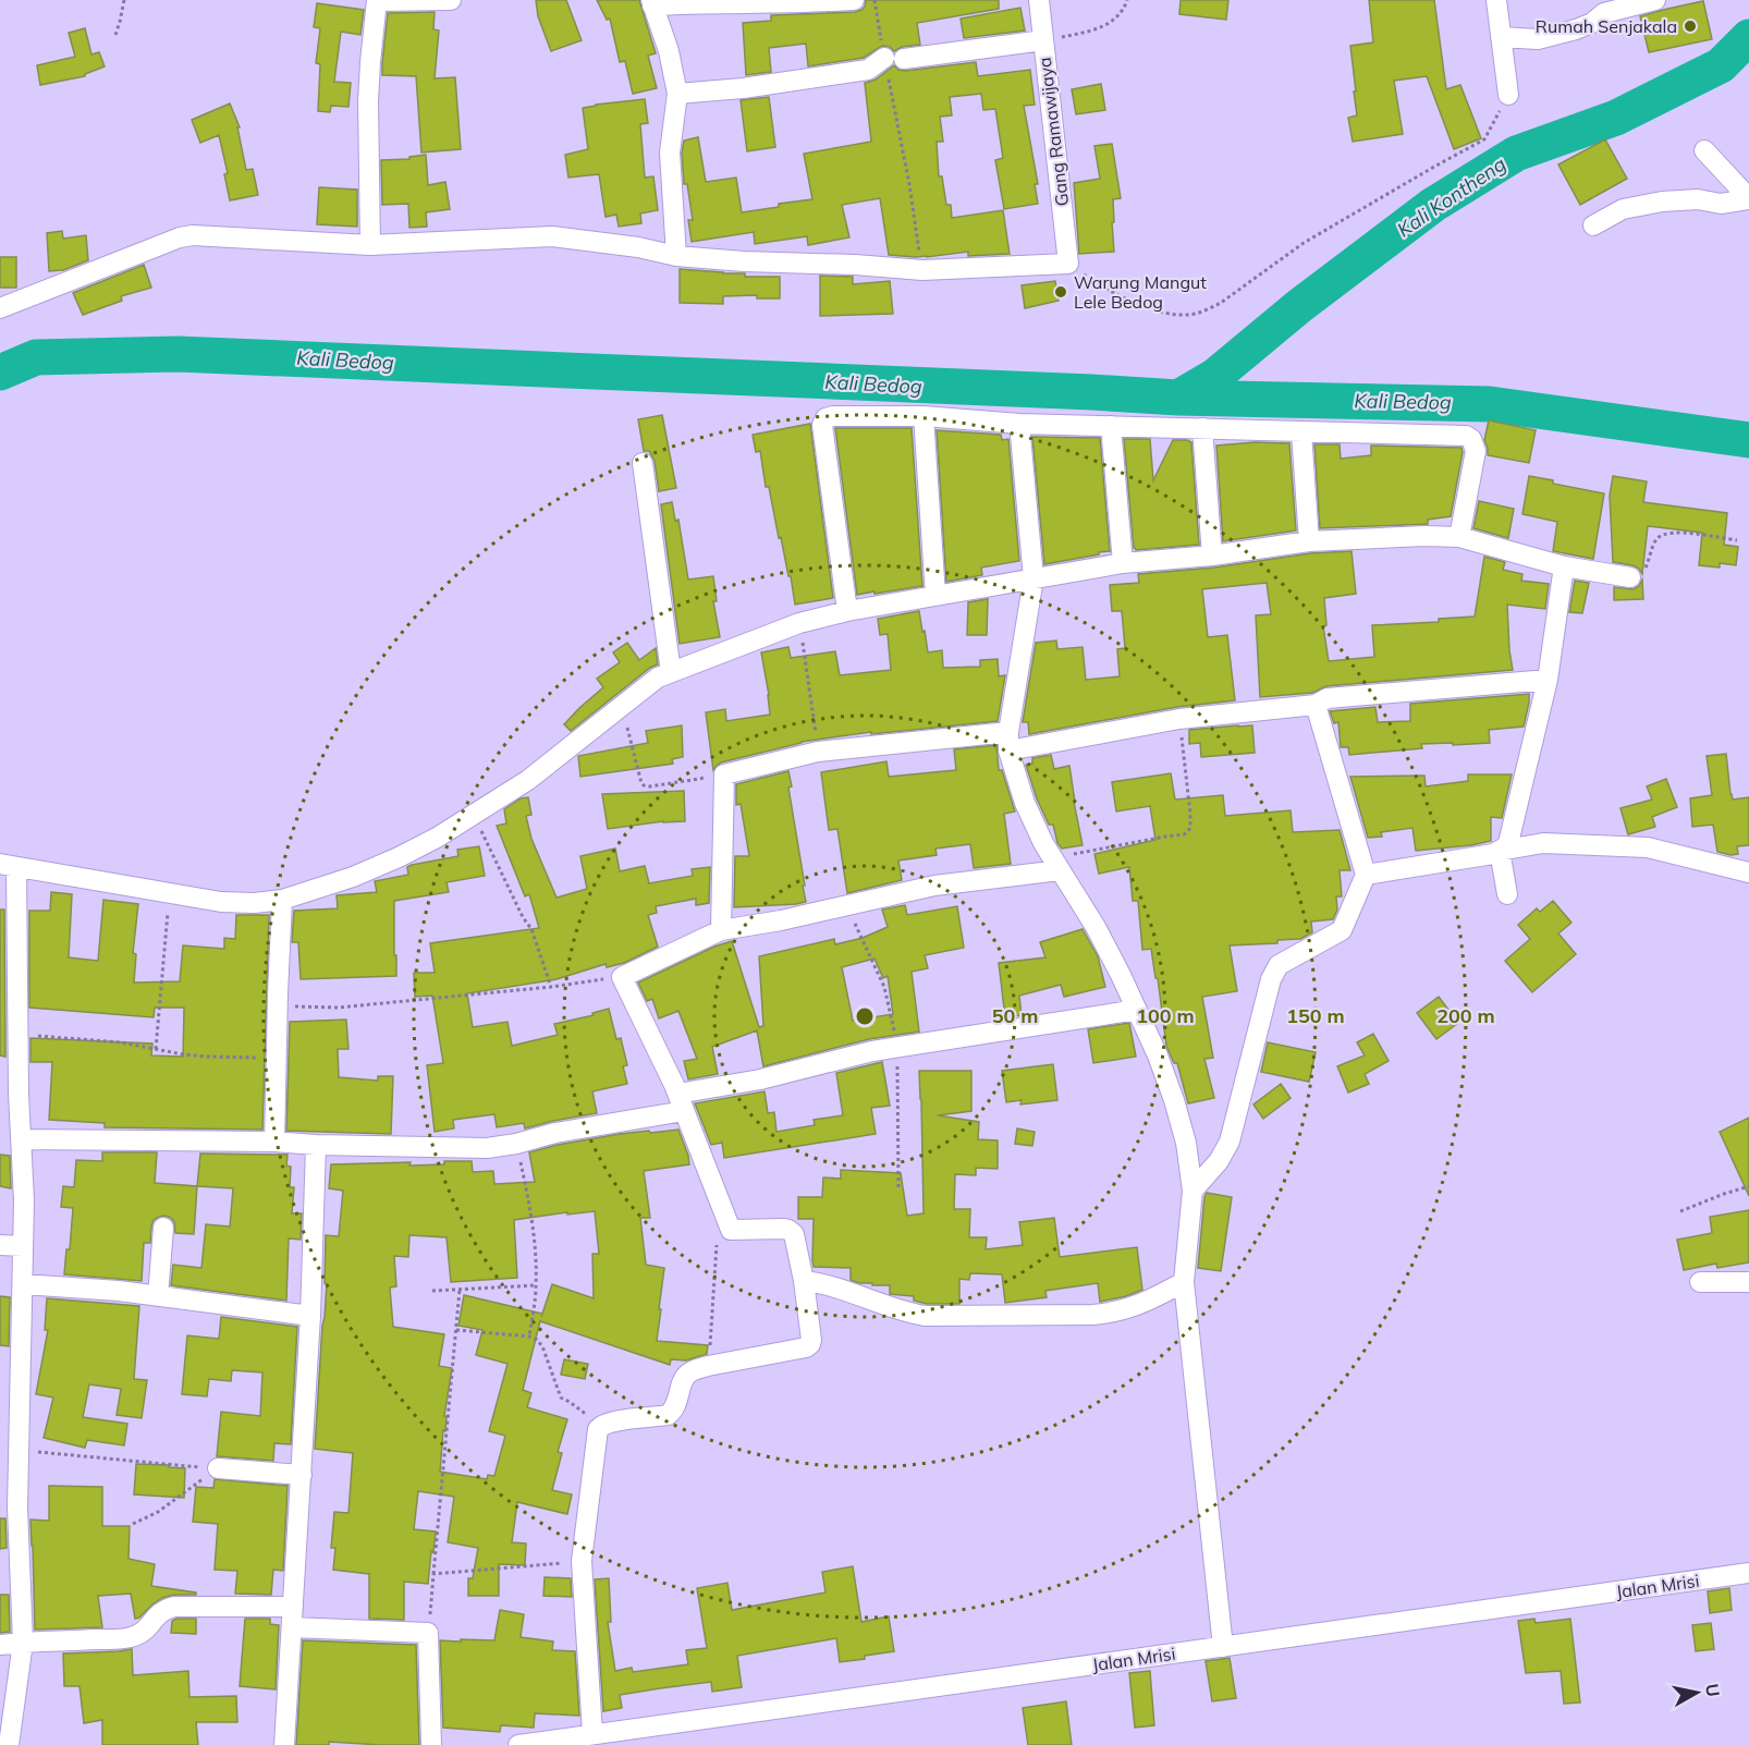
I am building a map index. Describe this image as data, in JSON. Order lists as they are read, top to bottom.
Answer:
{
  "streets": {
    "street": ["Gang Ramawijaya", "Jalan Mrisi"]
  },
  "water": ["Kali Kontheng", "Kali Bedog"],
  "places": ["Rumah Senjakala", "Warung Mangut Lele Bedog"],
  "north": "right",
  "rings": [
    "50 m",
    "100 m",
    "150 m",
    "200 m"
  ]
}
